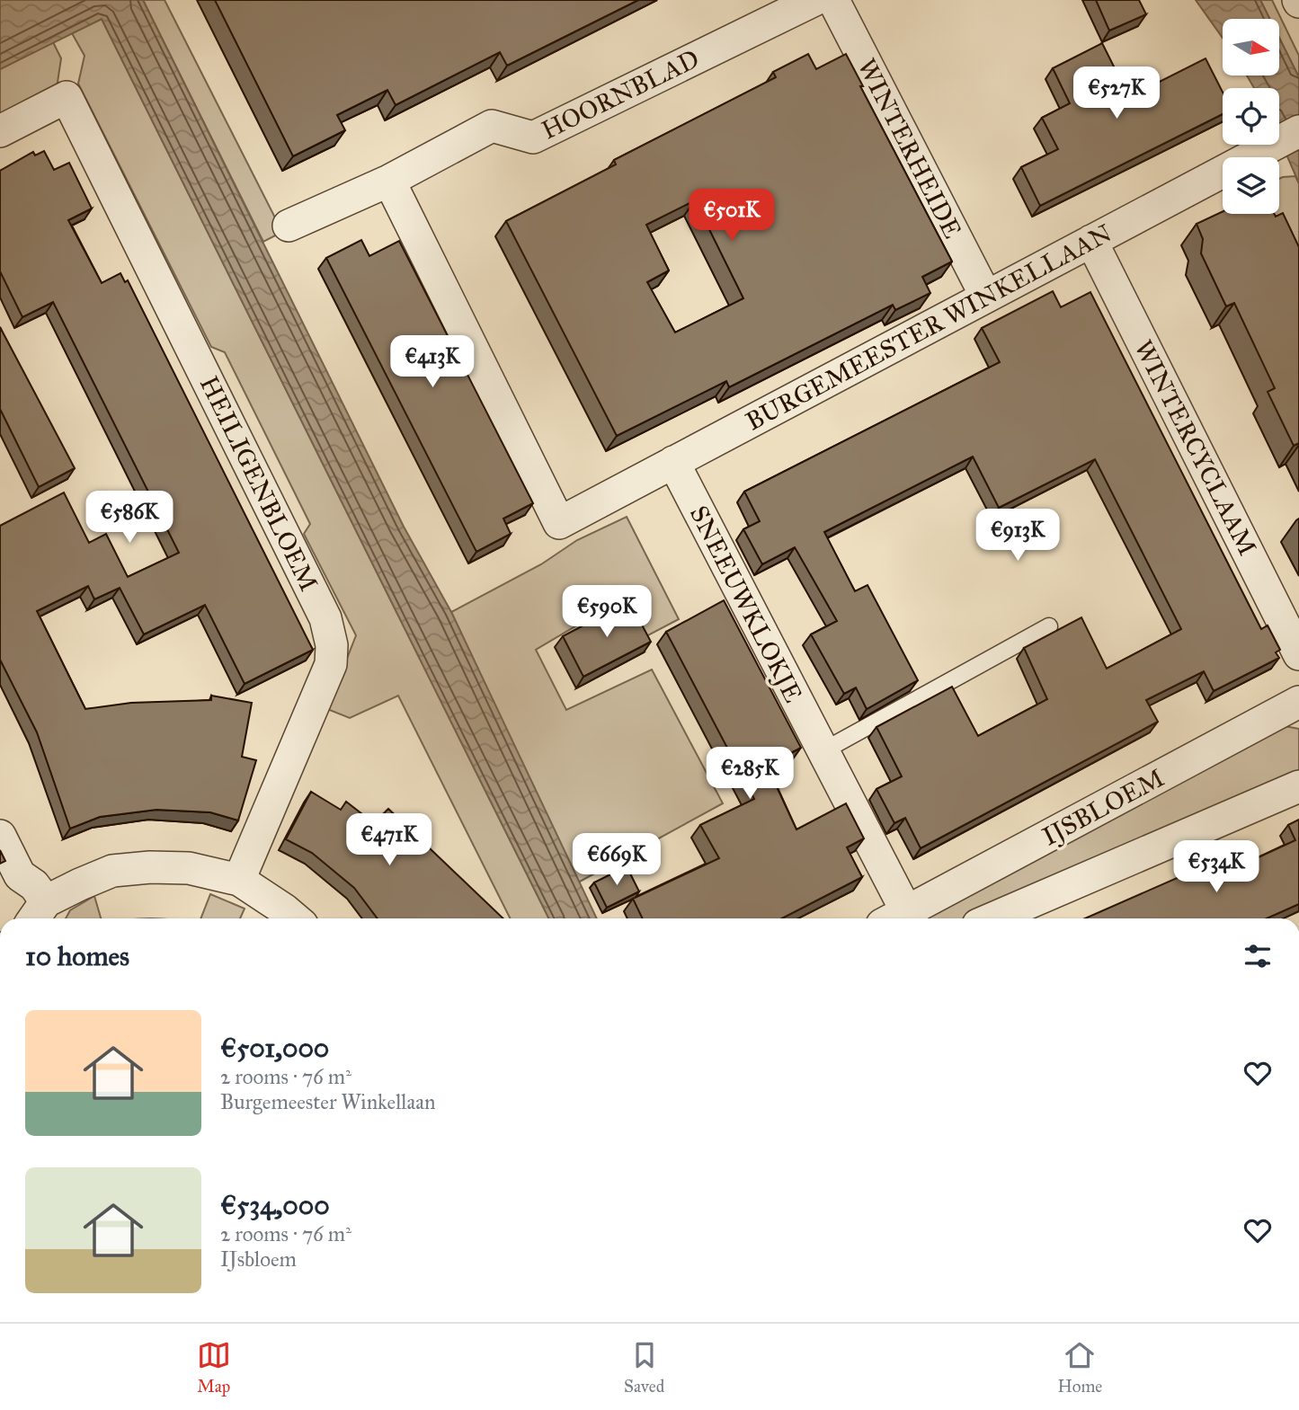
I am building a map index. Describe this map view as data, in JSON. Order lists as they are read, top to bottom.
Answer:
{
  "streets": {
    "street": [
      "HOORNBLAD",
      "WINTERHEIDE",
      "BURGEMEESTER WINKELLAAN",
      "WINTERCYCLAAM",
      "HEILIGENBLOEM",
      "SNEEUWKLOKJE",
      "IJSBLOEM"
    ]
  },
  "crossings": [
    ["HOORNBLAD", "BURGEMEESTER WINKELLAAN"],
    ["WINTERHEIDE", "BURGEMEESTER WINKELLAAN"],
    ["BURGEMEESTER WINKELLAAN", "WINTERCYCLAAM"],
    ["BURGEMEESTER WINKELLAAN", "SNEEUWKLOKJE"]
  ],
  "north": "right",
  "page": {
    "price": [
      "€527K",
      "€501K",
      "€413K",
      "€586K",
      "€913K",
      "€590K",
      "€285K",
      "€471K",
      "€669K",
      "€534K"
    ],
    "heading": "10 homes",
    "list": [
      {
        "name": "€501,000",
        "note": "2 rooms · 76 m² · Burgemeester Winkellaan"
      },
      {
        "name": "€534,000",
        "note": "2 rooms · 76 m² · IJsbloem"
      }
    ],
    "tabs": ["Map", "Saved", "Home"]
  }
}
